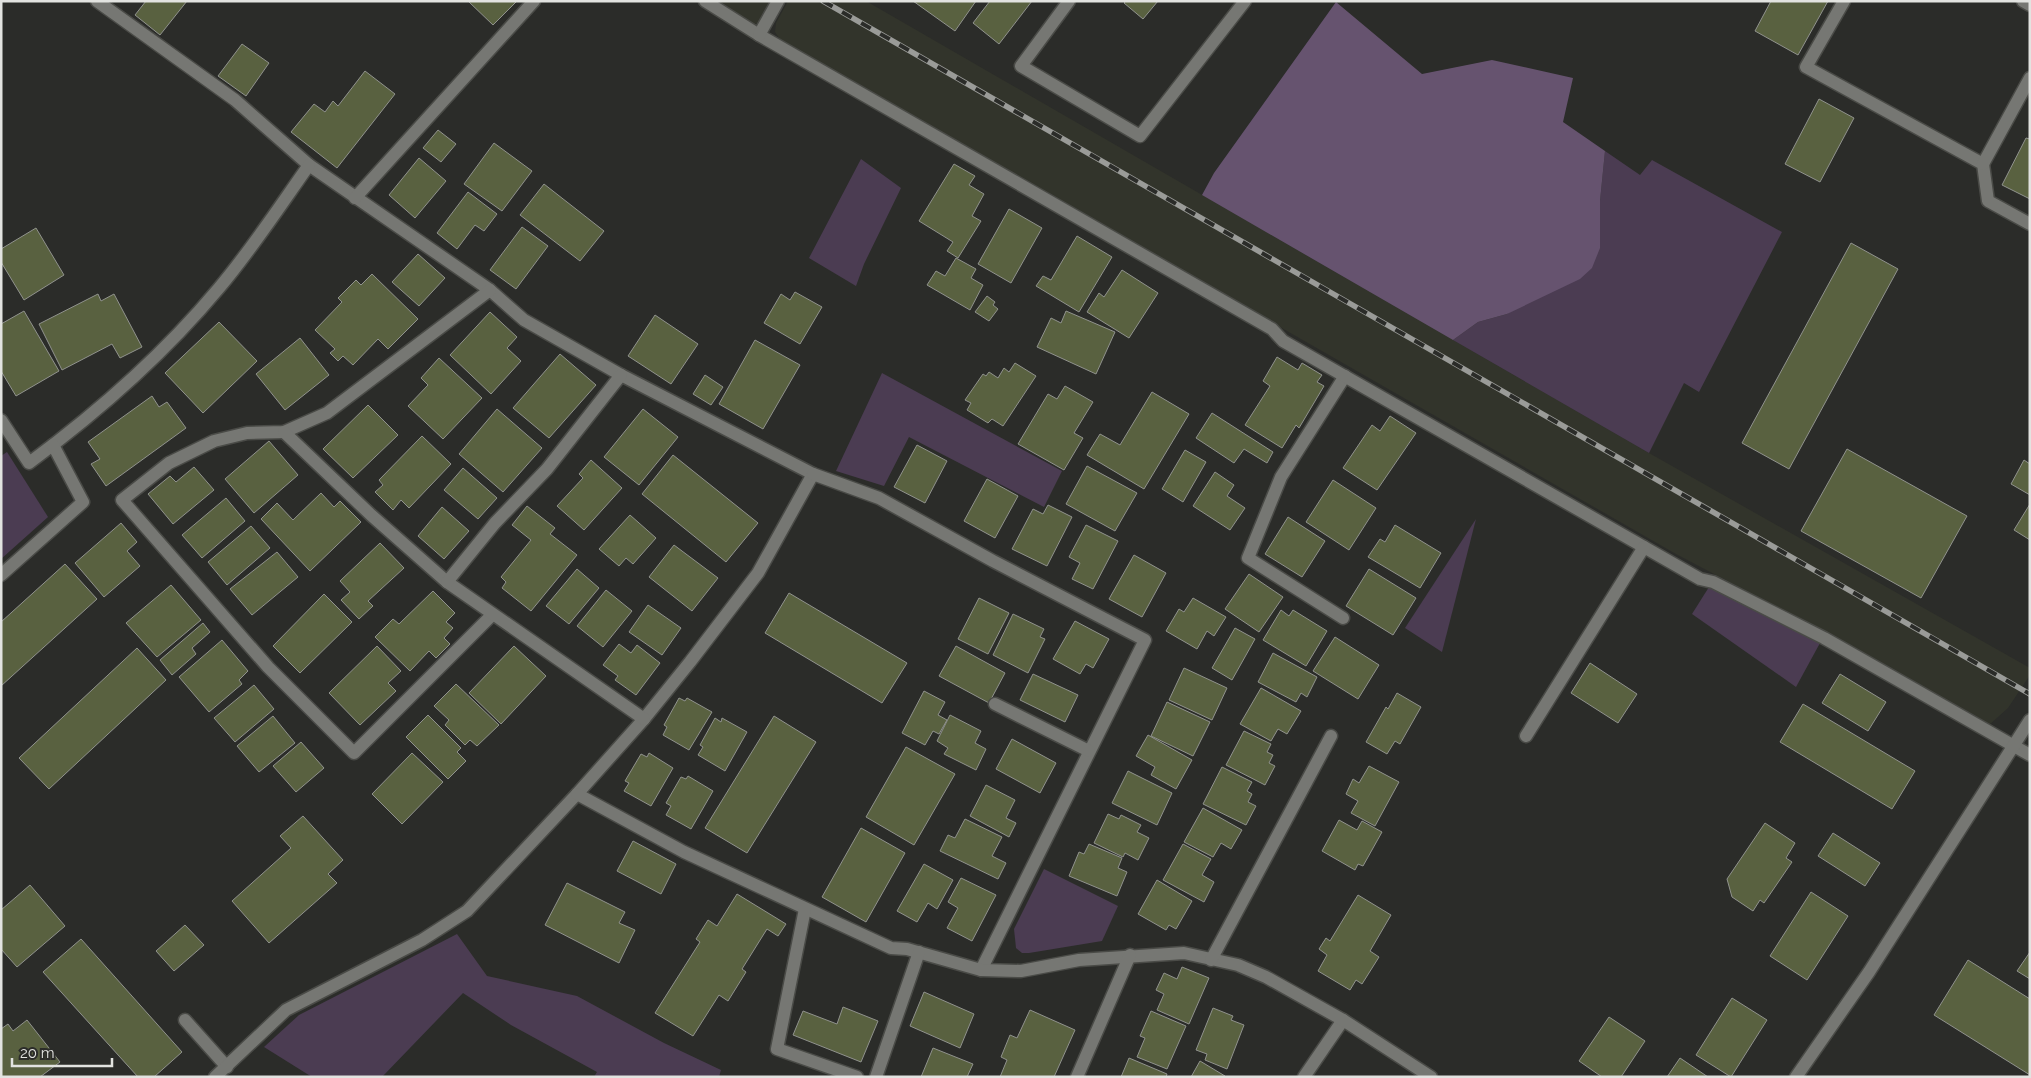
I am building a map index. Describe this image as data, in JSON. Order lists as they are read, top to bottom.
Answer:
{
  "scale_bar": "20 m"
}
